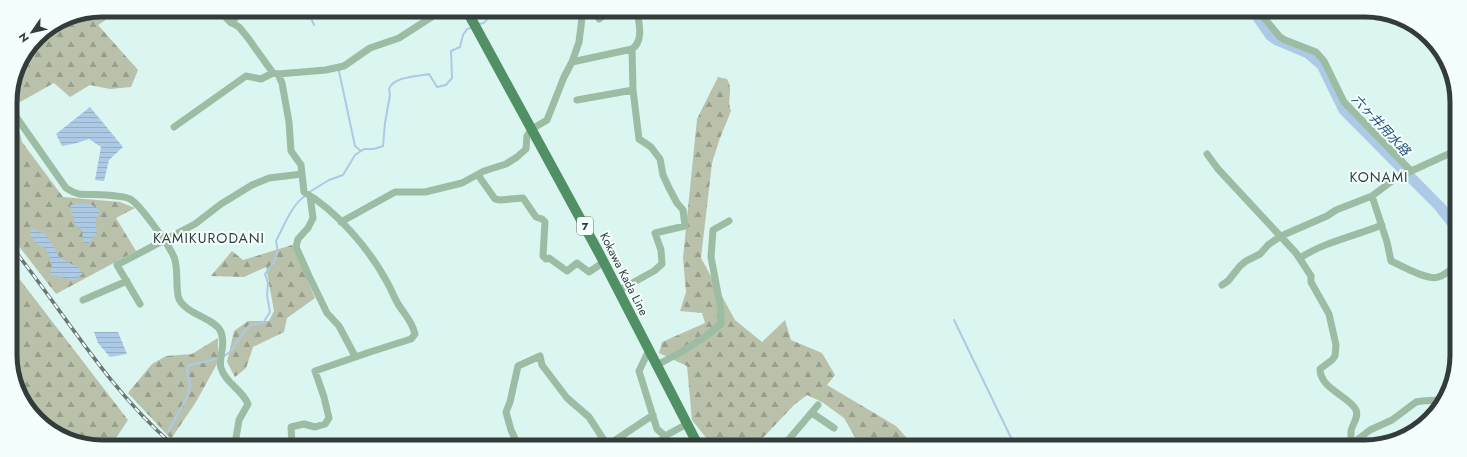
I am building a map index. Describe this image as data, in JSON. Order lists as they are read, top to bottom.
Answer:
{
  "streets": {
    "main road": ["7", "Kokawa Kada Line"]
  },
  "districts": ["KONAMI", "KAMIKURODANI"],
  "water": ["六ヶ井用水路"],
  "north": "bottom left"
}
